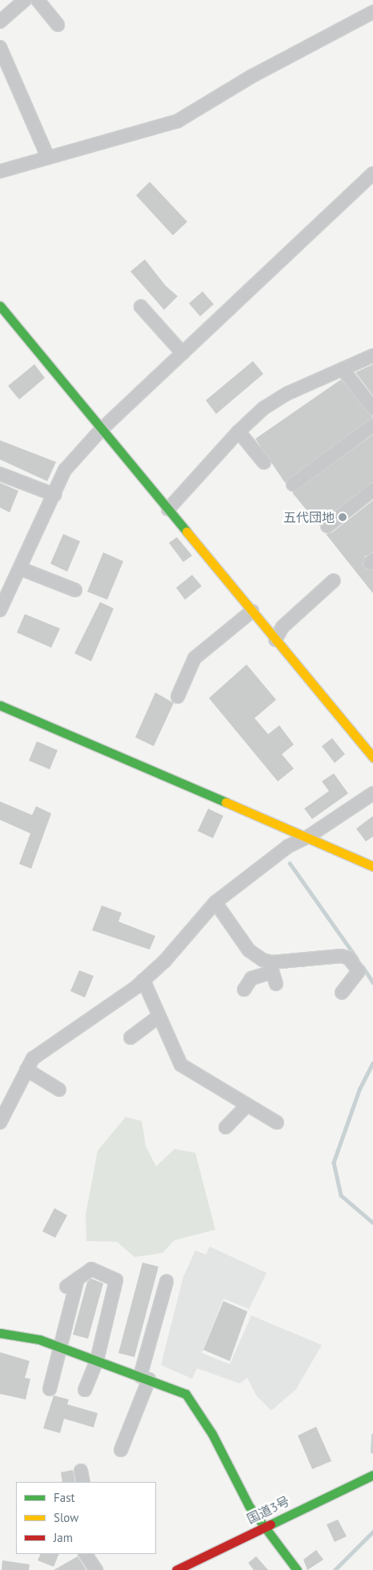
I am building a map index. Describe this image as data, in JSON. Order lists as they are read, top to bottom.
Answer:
{
  "streets": {
    "main road": ["国道3号"]
  },
  "places": ["五代団地"],
  "legend": ["Fast", "Slow", "Jam"]
}
